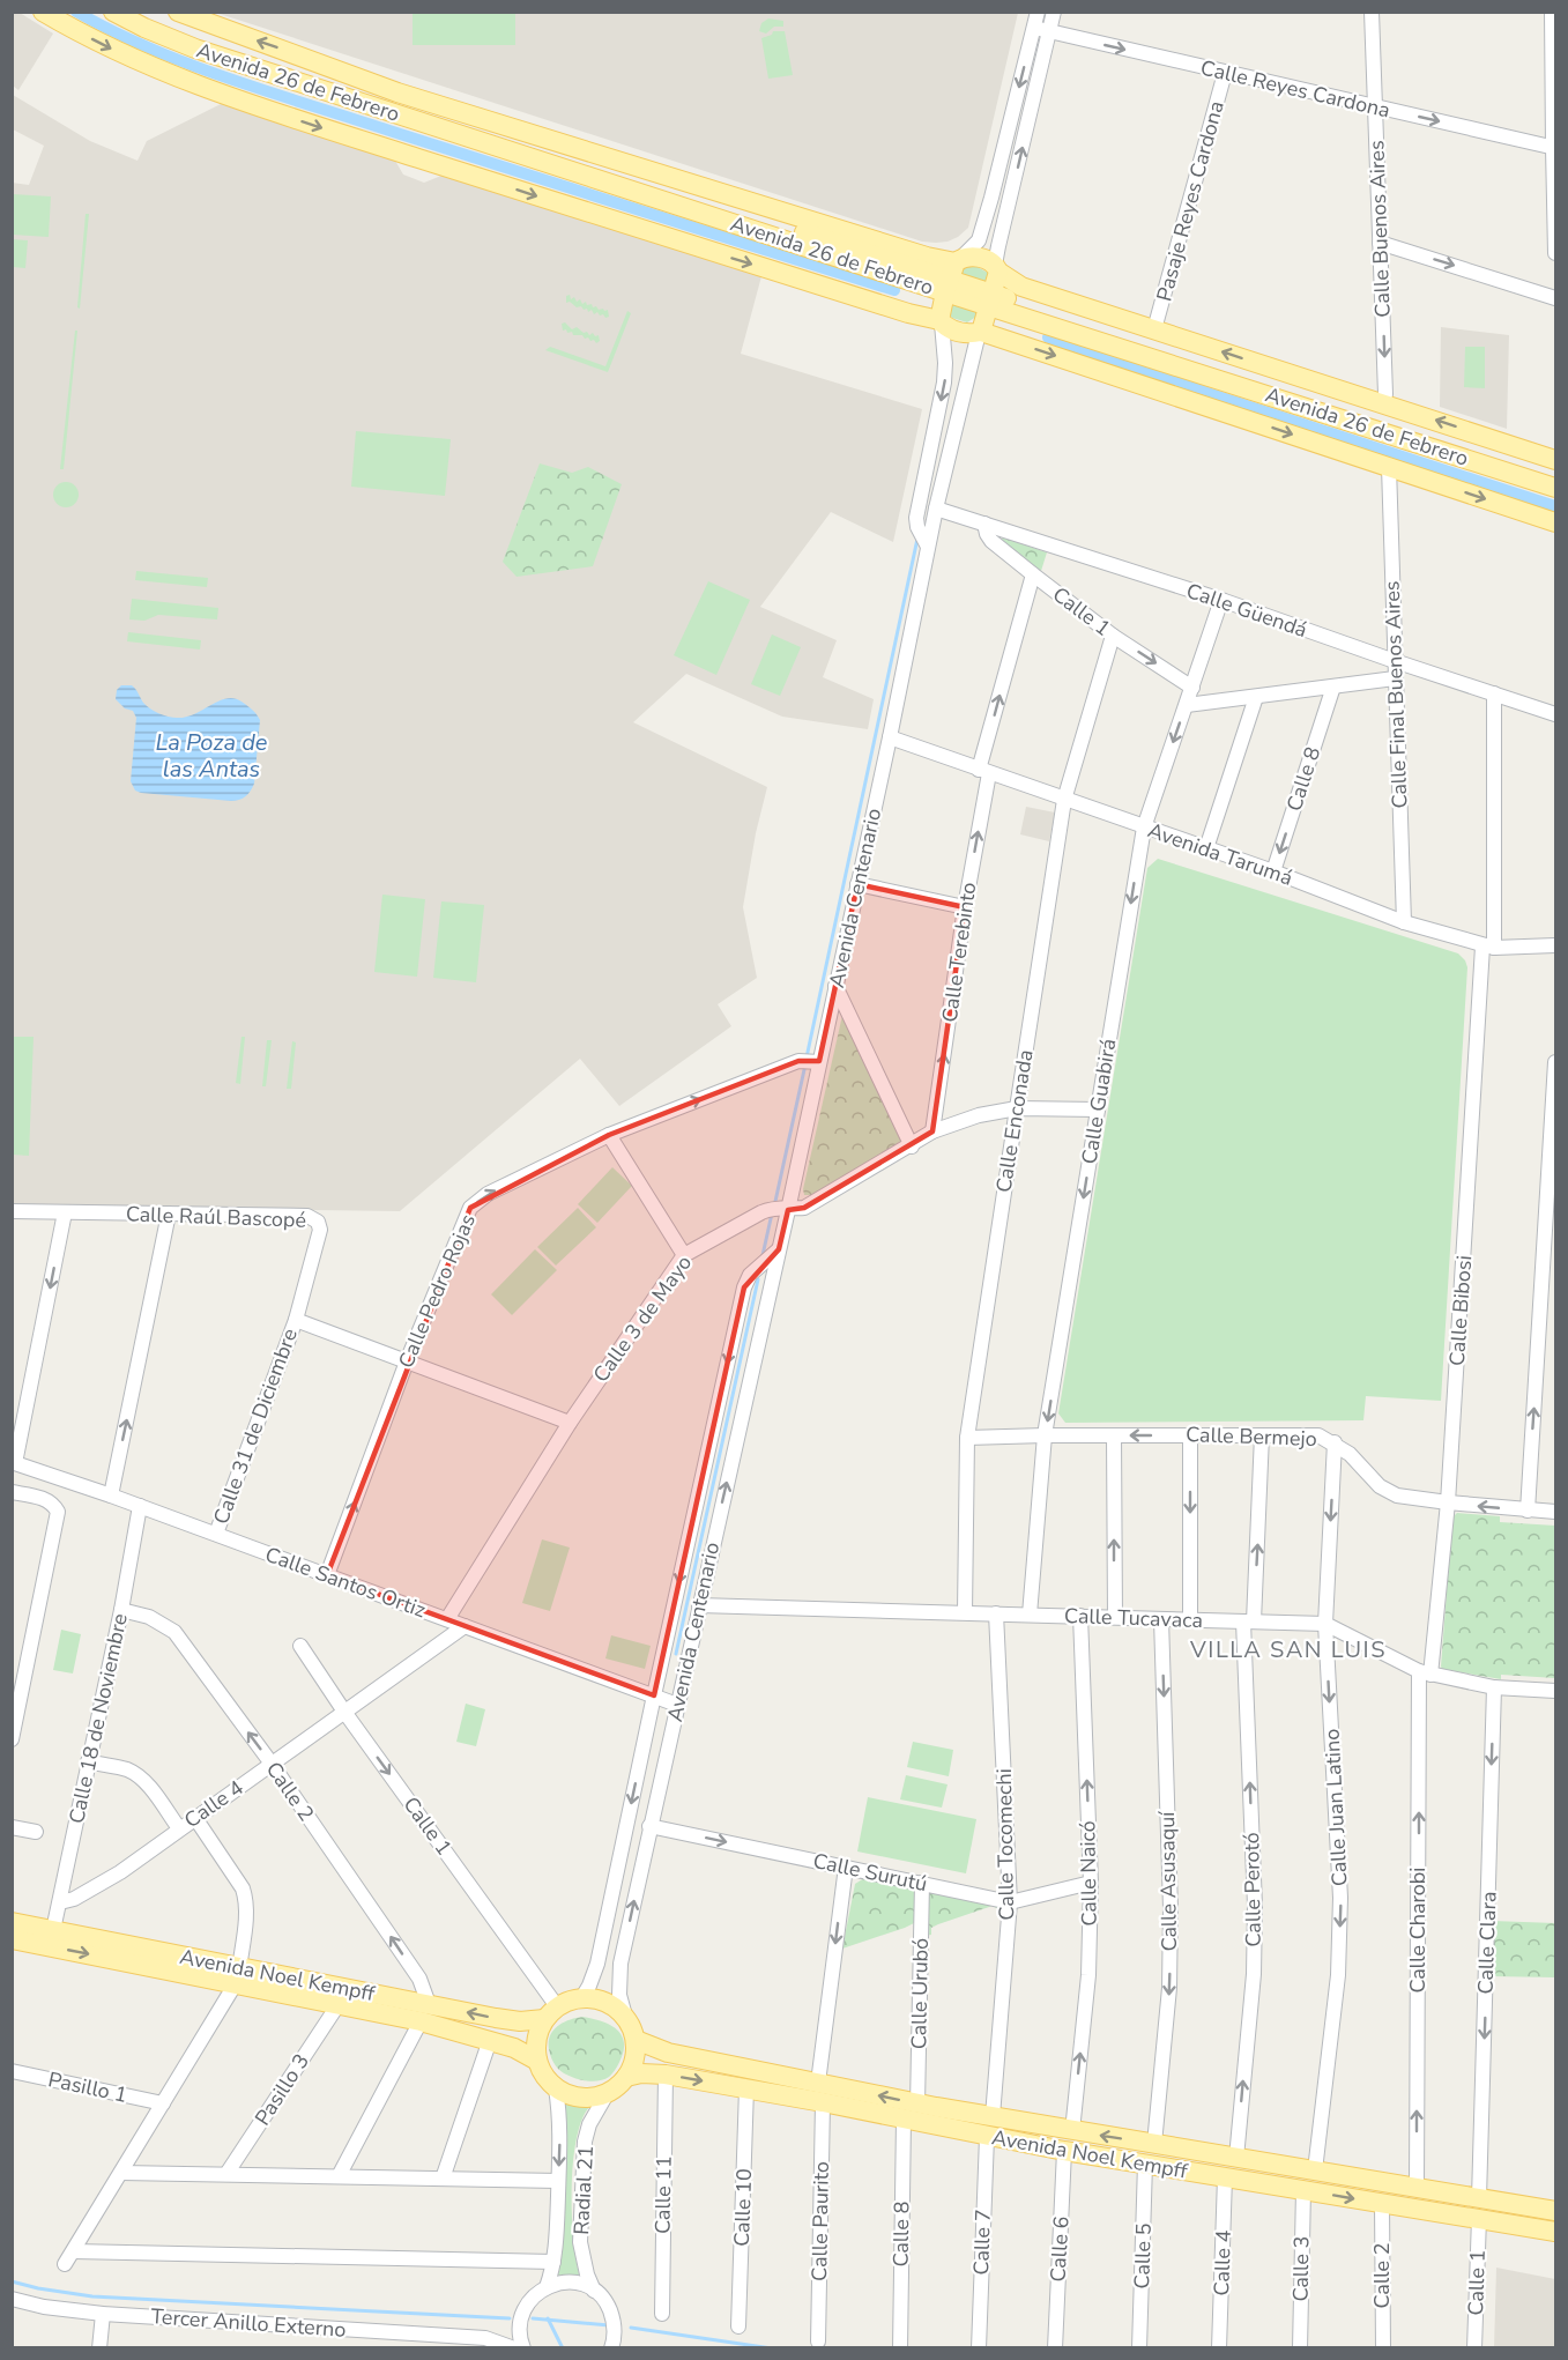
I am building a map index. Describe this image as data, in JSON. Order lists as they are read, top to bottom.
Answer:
{
  "streets": {
    "main road": ["Avenida 26 de Febrero", "Avenida Noel Kempff"],
    "street": [
      "Calle Reyes Cardona",
      "Pasaje Reyes Cardona",
      "Calle Buenos Aires",
      "Calle Güendá",
      "Calle 1",
      "Calle Final Buenos Aires",
      "Calle 8",
      "Avenida Tarumá",
      "Avenida Centenario",
      "Calle Terebinto",
      "Calle Guabirá",
      "Calle Enconada",
      "Calle Raúl Bascopé",
      "Calle Pedro Rojas",
      "Calle Bibosi",
      "Calle 3 de Mayo",
      "Calle 31 de Diciembre",
      "Calle Bermejo",
      "Calle Santos Ortiz",
      "Calle Tucavaca",
      "Calle 18 de Noviembre",
      "Calle 2",
      "Calle 4",
      "Calle Juan Latino",
      "Calle Tocomechi",
      "Calle Surutú",
      "Calle Naicó",
      "Calle Asusaquí",
      "Calle Perotó",
      "Calle Charobi",
      "Calle Clara",
      "Calle Urubó",
      "Pasillo 1",
      "Pasillo 3",
      "Radial 21",
      "Calle 11",
      "Calle 10",
      "Calle Paurito",
      "Calle 7",
      "Calle 6",
      "Calle 5",
      "Calle 3",
      "Tercer Anillo Externo"
    ]
  },
  "crossings": [
    ["Avenida 26 de Febrero", "Pasaje Reyes Cardona"],
    ["Avenida 26 de Febrero", "Calle Buenos Aires"],
    ["Avenida 26 de Febrero", "Calle Final Buenos Aires"],
    ["Avenida 26 de Febrero", "Avenida Centenario"],
    ["Calle Reyes Cardona", "Pasaje Reyes Cardona"],
    ["Calle Reyes Cardona", "Calle Buenos Aires"],
    ["Calle Güendá", "Calle 1"],
    ["Calle Güendá", "Calle Final Buenos Aires"],
    ["Calle Güendá", "Avenida Centenario"],
    ["Calle Güendá", "Calle Guabirá"],
    ["Calle Güendá", "Calle Bibosi"],
    ["Calle 1", "Avenida Centenario"],
    ["Calle 1", "Calle Terebinto"],
    ["Calle 1", "Calle Guabirá"],
    ["Calle 1", "Calle Enconada"],
    ["Calle 1", "Calle 4"],
    ["Calle 1", "Avenida Noel Kempff"],
    ["Calle 1", "Radial 21"],
    ["Calle Final Buenos Aires", "Avenida Tarumá"],
    ["Calle 8", "Avenida Tarumá"],
    ["Calle 8", "Avenida Noel Kempff"],
    ["Avenida Tarumá", "Avenida Centenario"],
    ["Avenida Tarumá", "Calle Terebinto"],
    ["Avenida Tarumá", "Calle Guabirá"],
    ["Avenida Tarumá", "Calle Enconada"],
    ["Avenida Tarumá", "Calle Bibosi"],
    ["Avenida Centenario", "Calle Pedro Rojas"],
    ["Avenida Centenario", "Calle 3 de Mayo"],
    ["Avenida Centenario", "Calle Santos Ortiz"],
    ["Avenida Centenario", "Calle Tucavaca"],
    ["Avenida Centenario", "Calle Surutú"],
    ["Avenida Centenario", "Avenida Noel Kempff"],
    ["Avenida Centenario", "Radial 21"],
    ["Calle Terebinto", "Calle 3 de Mayo"],
    ["Calle Guabirá", "Calle 3 de Mayo"],
    ["Calle Guabirá", "Calle Bermejo"],
    ["Calle Guabirá", "Calle Tucavaca"],
    ["Calle Enconada", "Calle 3 de Mayo"],
    ["Calle Enconada", "Calle Bermejo"],
    ["Calle Enconada", "Calle Tucavaca"],
    ["Calle Raúl Bascopé", "Calle 31 de Diciembre"],
    ["Calle Pedro Rojas", "Calle Santos Ortiz"],
    ["Calle Bibosi", "Calle Bermejo"],
    ["Calle Bibosi", "Calle Tucavaca"],
    ["Calle Bibosi", "Calle Charobi"],
    ["Calle 3 de Mayo", "Calle Santos Ortiz"],
    ["Calle 31 de Diciembre", "Calle Santos Ortiz"],
    ["Calle Bermejo", "Calle Juan Latino"],
    ["Calle Bermejo", "Calle Perotó"],
    ["Calle Santos Ortiz", "Calle 18 de Noviembre"],
    ["Calle Santos Ortiz", "Calle 4"],
    ["Calle Tucavaca", "Calle Juan Latino"],
    ["Calle Tucavaca", "Calle Tocomechi"],
    ["Calle Tucavaca", "Calle Naicó"],
    ["Calle Tucavaca", "Calle Asusaquí"],
    ["Calle Tucavaca", "Calle Perotó"],
    ["Calle Tucavaca", "Calle Charobi"],
    ["Calle Tucavaca", "Calle Clara"],
    ["Calle 18 de Noviembre", "Calle 2"],
    ["Calle 18 de Noviembre", "Calle 4"],
    ["Calle 18 de Noviembre", "Avenida Noel Kempff"],
    ["Calle 2", "Calle 4"],
    ["Calle 2", "Avenida Noel Kempff"],
    ["Calle 4", "Avenida Noel Kempff"],
    ["Calle Juan Latino", "Avenida Noel Kempff"],
    ["Calle Tocomechi", "Calle Surutú"],
    ["Calle Tocomechi", "Avenida Noel Kempff"],
    ["Calle Surutú", "Calle Naicó"],
    ["Calle Surutú", "Calle Urubó"],
    ["Calle Naicó", "Avenida Noel Kempff"],
    ["Calle Asusaquí", "Avenida Noel Kempff"],
    ["Calle Perotó", "Avenida Noel Kempff"],
    ["Calle Charobi", "Avenida Noel Kempff"],
    ["Calle Clara", "Avenida Noel Kempff"],
    ["Avenida Noel Kempff", "Calle Urubó"],
    ["Avenida Noel Kempff", "Pasillo 3"],
    ["Avenida Noel Kempff", "Radial 21"],
    ["Avenida Noel Kempff", "Calle 11"],
    ["Avenida Noel Kempff", "Calle 10"],
    ["Avenida Noel Kempff", "Calle Paurito"],
    ["Avenida Noel Kempff", "Calle 7"],
    ["Avenida Noel Kempff", "Calle 6"],
    ["Avenida Noel Kempff", "Calle 5"],
    ["Avenida Noel Kempff", "Calle 3"]
  ],
  "one_way": [
    "Calle Reyes Cardona",
    "Calle Buenos Aires",
    "Calle 1",
    "Calle Terebinto",
    "Calle Guabirá",
    "Calle Pedro Rojas",
    "Calle 2",
    "Calle Juan Latino",
    "Calle Surutú",
    "Calle Naicó",
    "Calle Asusaquí",
    "Calle Perotó",
    "Calle Charobi",
    "Calle Clara"
  ],
  "districts": ["VILLA SAN LUIS"],
  "water": ["La Poza de las Antas"]
}
